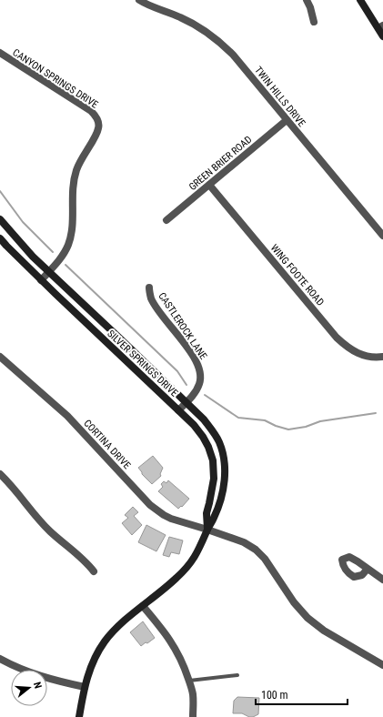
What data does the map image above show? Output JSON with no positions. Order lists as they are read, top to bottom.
{
  "streets": {
    "street": [
      "CANYON SPRINGS DRIVE",
      "TWIN HILLS DRIVE",
      "GREEN BRIER ROAD",
      "WING FOOTE ROAD",
      "CASTLEROCK LANE",
      "SILVER SPRINGS DRIVE",
      "CORTINA DRIVE"
    ]
  },
  "crossings": [
    ["CANYON SPRINGS DRIVE", "SILVER SPRINGS DRIVE"],
    ["TWIN HILLS DRIVE", "GREEN BRIER ROAD"],
    ["GREEN BRIER ROAD", "WING FOOTE ROAD"],
    ["CASTLEROCK LANE", "SILVER SPRINGS DRIVE"],
    ["SILVER SPRINGS DRIVE", "CORTINA DRIVE"]
  ],
  "scale_bar": "100 m",
  "north": "right"
}
